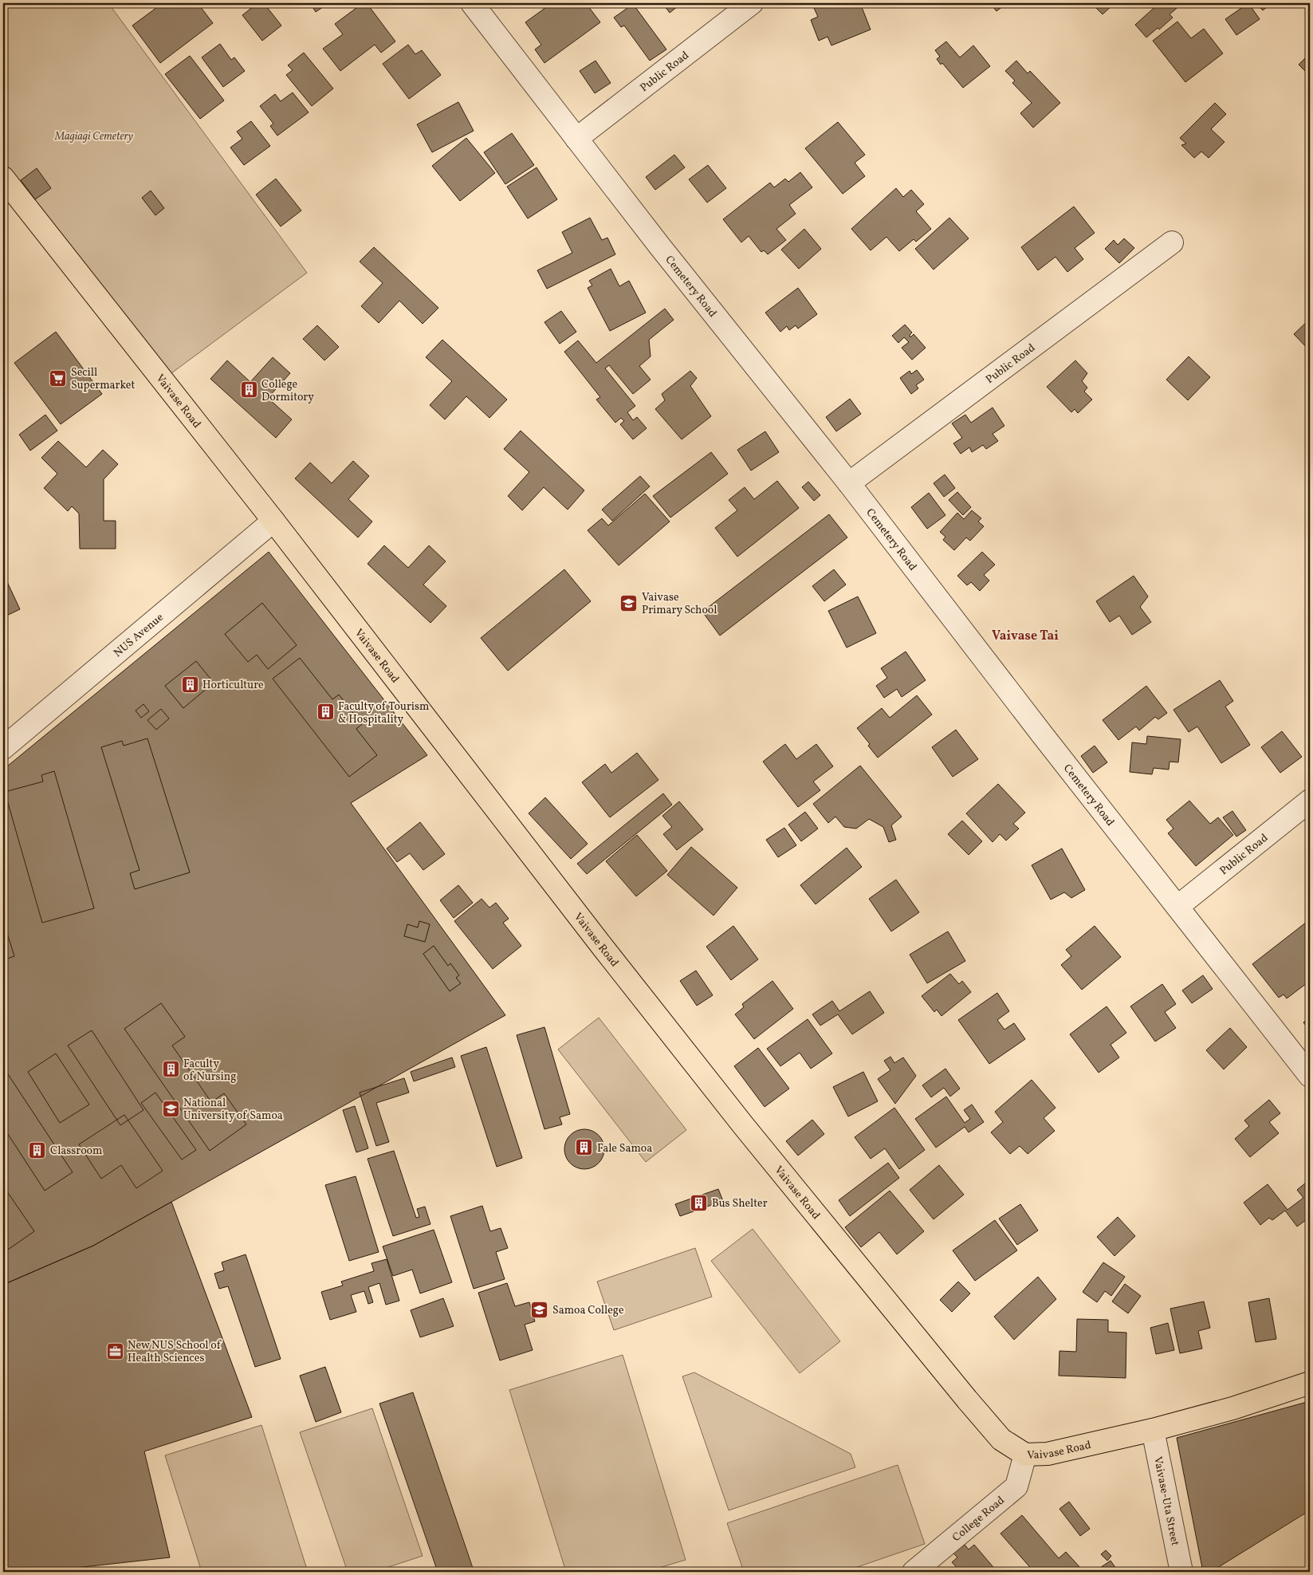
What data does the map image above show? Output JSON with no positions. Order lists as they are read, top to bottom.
{
  "streets": {
    "main road": ["Vaivase Road"],
    "street": [
      "Public Road",
      "Cemetery Road",
      "NUS Avenue",
      "Vaivase-Uta Street",
      "College Road"
    ]
  },
  "crossings": [
    ["Public Road", "Cemetery Road"],
    ["Vaivase Road", "NUS Avenue"],
    ["Vaivase Road", "Vaivase-Uta Street"],
    ["Vaivase Road", "College Road"]
  ],
  "districts": ["Vaivase Tai"],
  "parks": ["Magiagi Cemetery"],
  "places": {
    "supermarket": ["Secill Supermarket"],
    "building": [
      "College Dormitory",
      "Horticulture",
      "Faculty of Tourism & Hospitality",
      "Faculty of Nursing",
      "Fale Samoa",
      "Classroom",
      "Bus Shelter"
    ],
    "school or university": ["Vaivase Primary School", "National University of Samoa", "Samoa College"],
    "office": ["New NUS School of Health Sciences"]
  }
}
